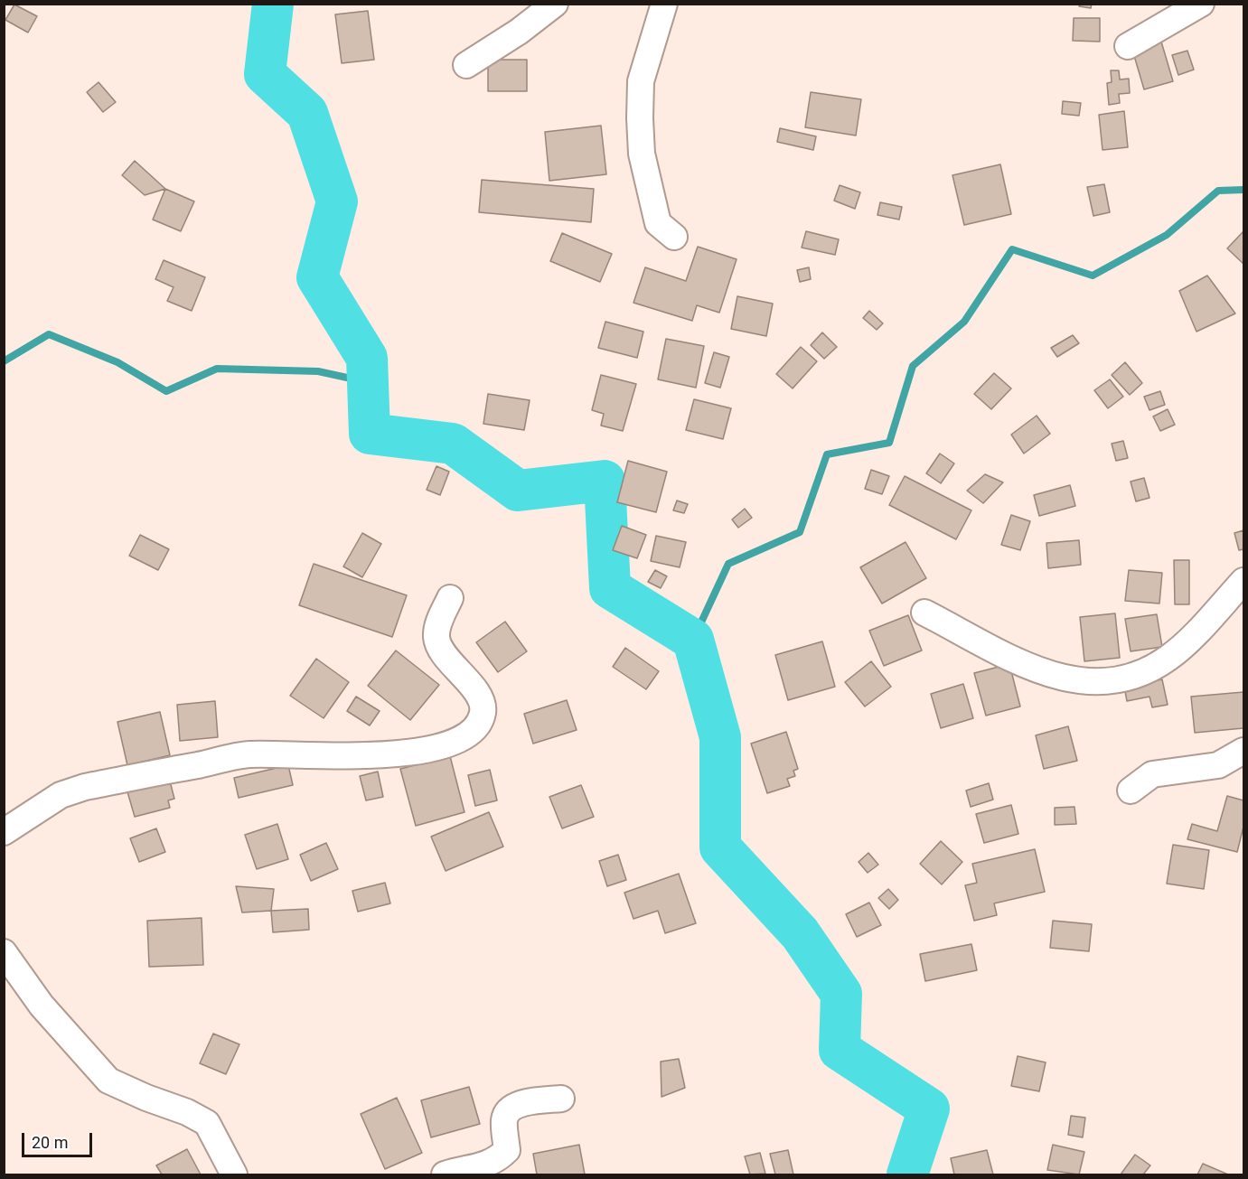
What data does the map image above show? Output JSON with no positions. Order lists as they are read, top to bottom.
{
  "scale_bar": "20 m"
}
